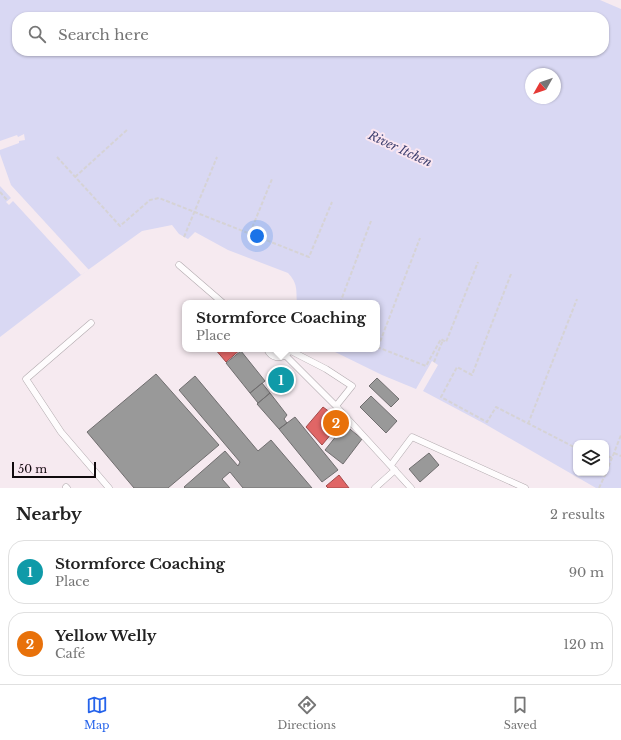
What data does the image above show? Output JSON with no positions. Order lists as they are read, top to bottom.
{
  "water": ["River Itchen"],
  "scale_bar": "50 m",
  "north": "bottom left",
  "page": {
    "search": "Search here",
    "popup": ["Stormforce Coaching", "Place"],
    "pins": ["1", "2"],
    "scale": "50 m",
    "heading": ["Nearby", "2 results"],
    "list": [
      {
        "mark": "1",
        "name": "Stormforce Coaching",
        "note": "Place",
        "value": "90 m"
      },
      {
        "mark": "2",
        "name": "Yellow Welly",
        "note": "Café",
        "value": "120 m"
      }
    ],
    "nav": ["Map", "Directions", "Saved"]
  }
}
